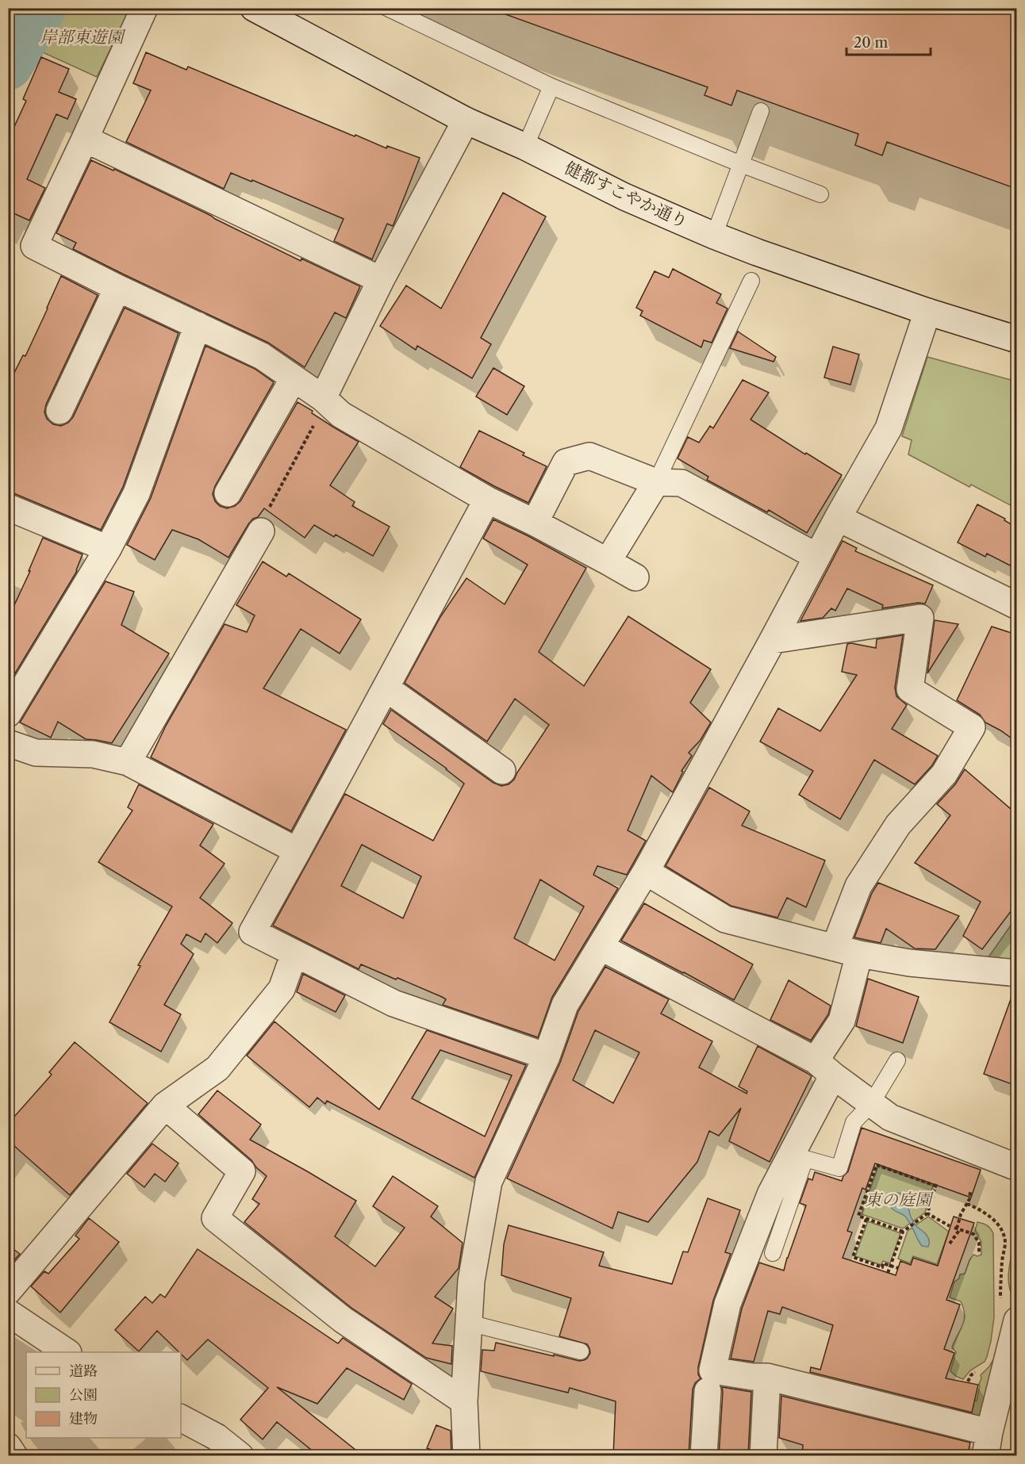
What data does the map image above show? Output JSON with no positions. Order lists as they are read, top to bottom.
{
  "streets": {
    "street": ["健都すこやか通り"]
  },
  "parks": ["岸部東遊園", "東の庭園"],
  "legend": ["道路", "公園", "建物"],
  "scale_bar": "20 m"
}
